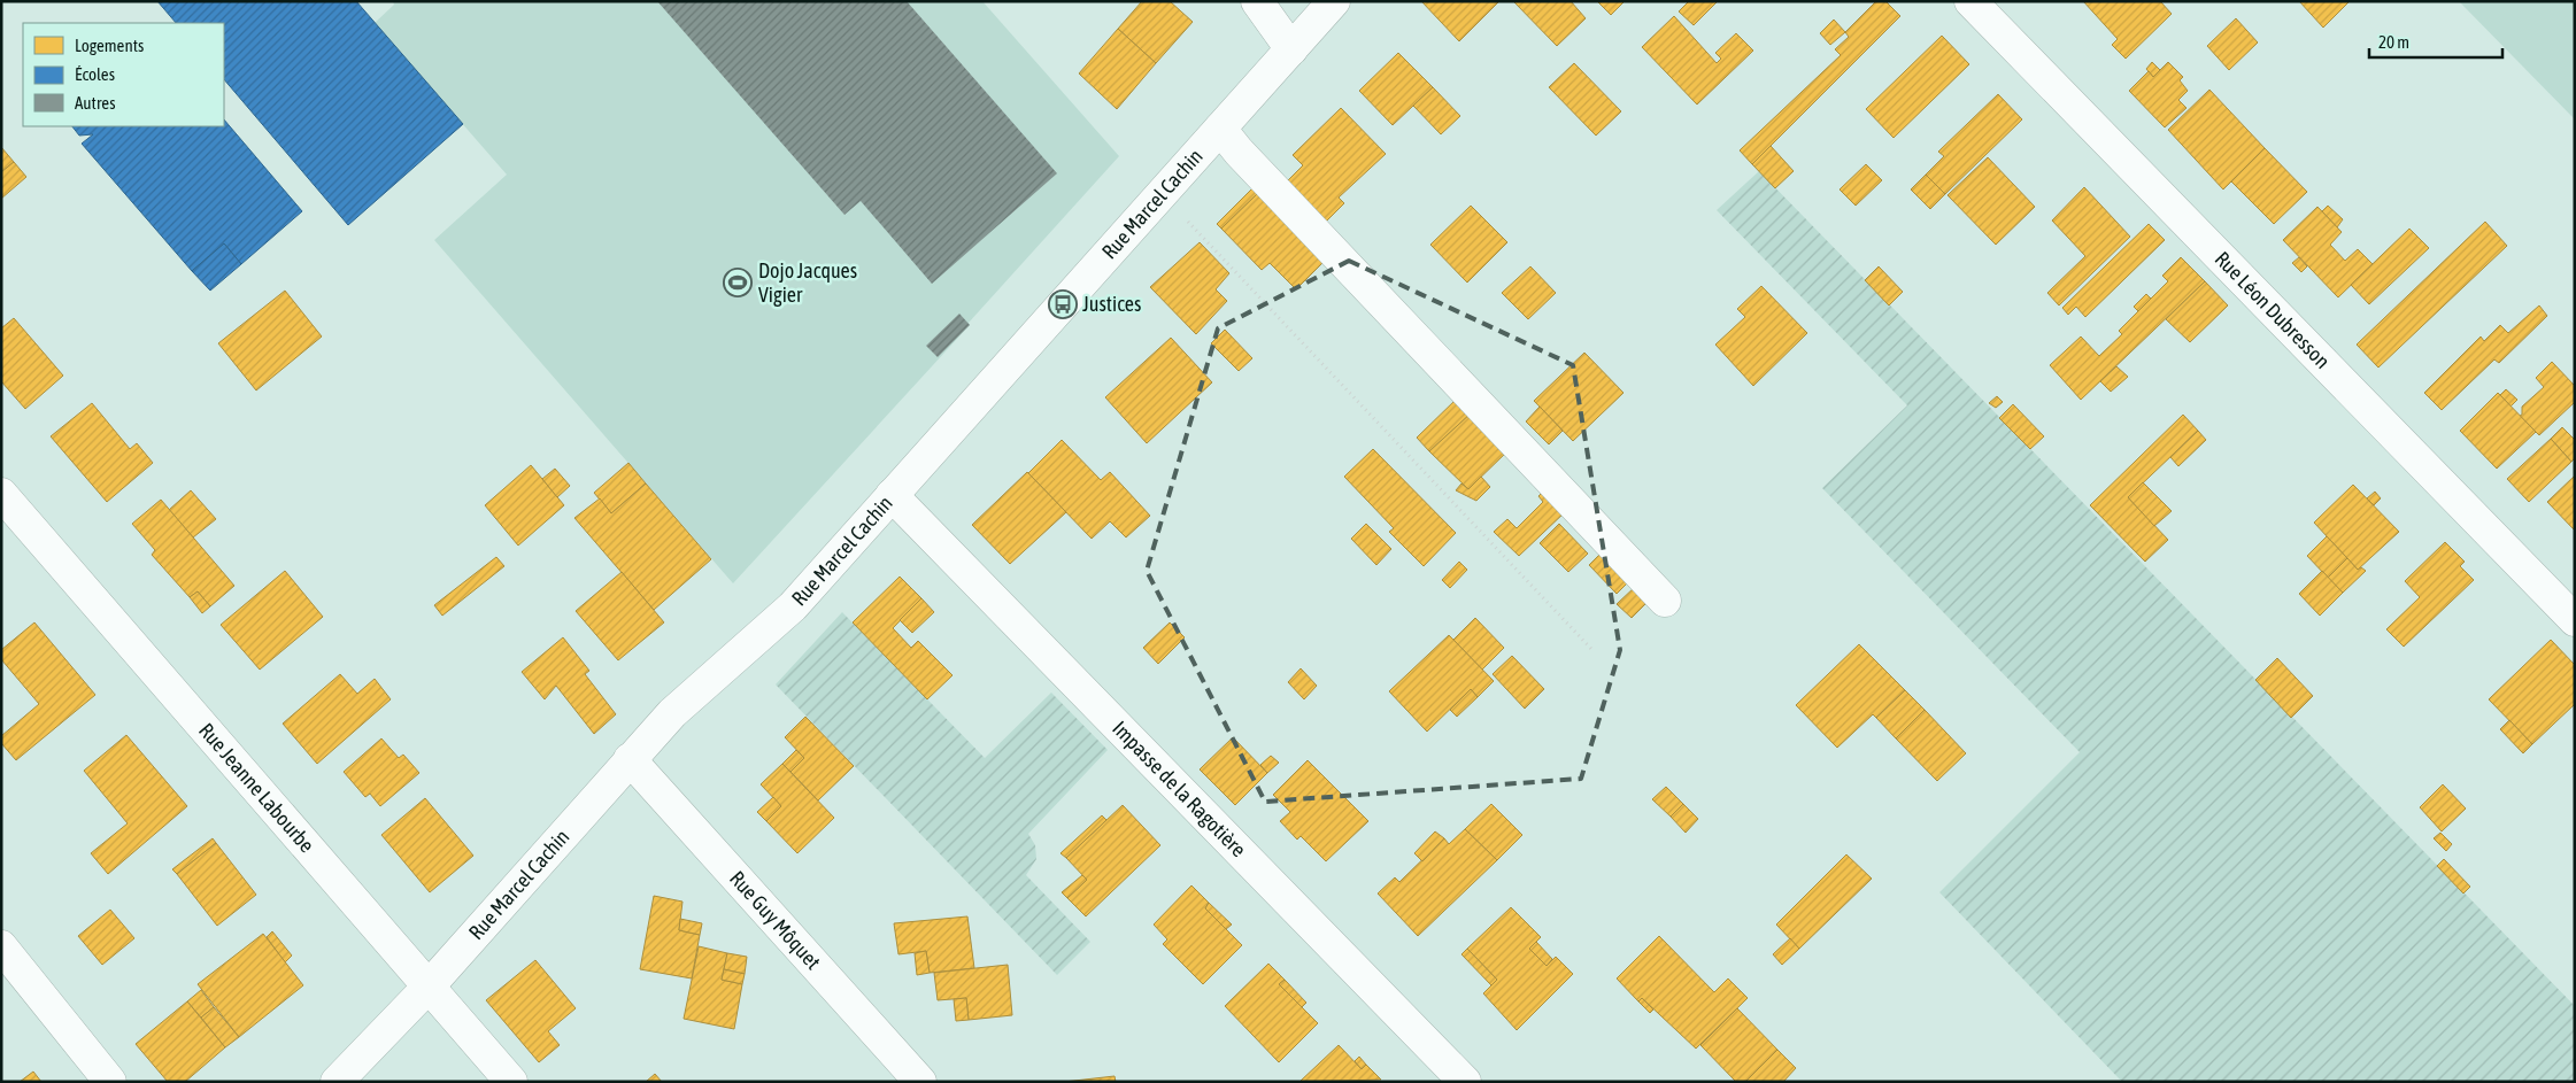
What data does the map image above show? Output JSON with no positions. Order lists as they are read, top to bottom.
{
  "streets": {
    "street": [
      "Rue Marcel Cachin",
      "Rue Léon Dubresson",
      "Rue Jeanne Labourbe",
      "Impasse de la Ragotière",
      "Rue Guy Môquet"
    ]
  },
  "crossings": [
    ["Rue Marcel Cachin", "Rue Jeanne Labourbe"],
    ["Rue Marcel Cachin", "Impasse de la Ragotière"],
    ["Rue Marcel Cachin", "Rue Guy Môquet"]
  ],
  "places": {
    "sports": ["Dojo Jacques Vigier"],
    "bus stop": ["Justices"]
  },
  "legend": ["Logements", "Écoles", "Autres"],
  "scale_bar": "20 m"
}
